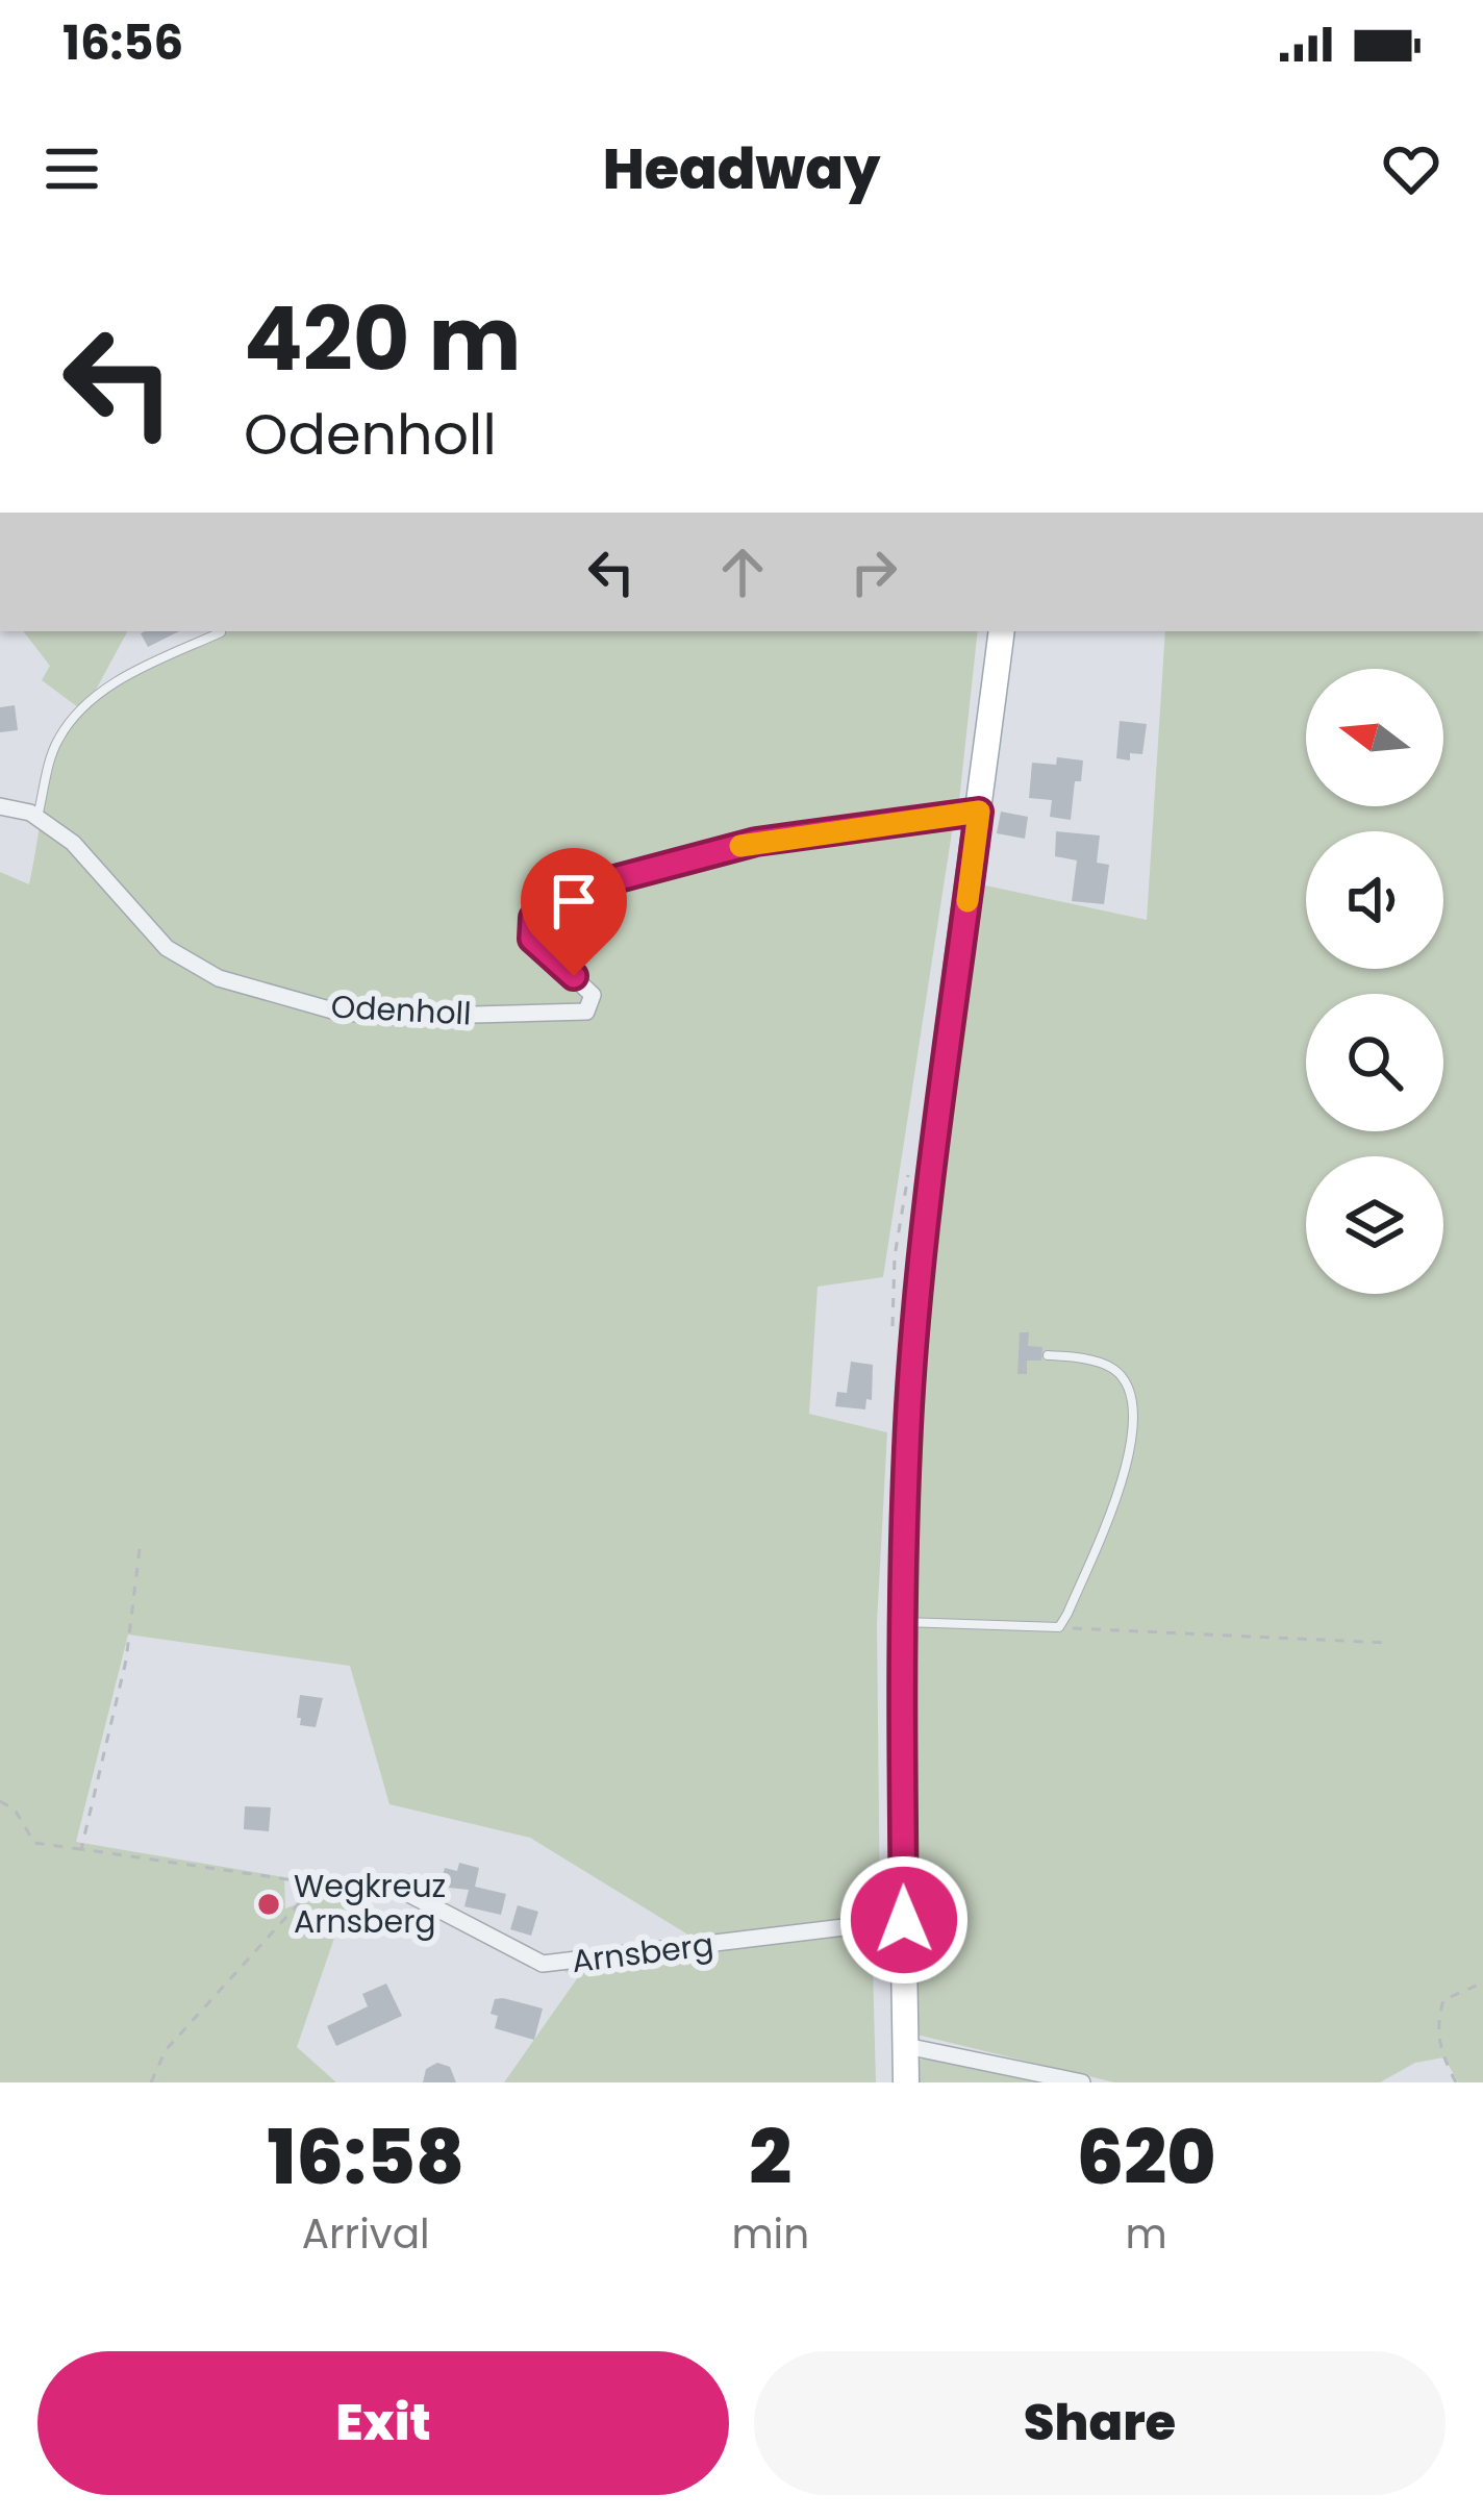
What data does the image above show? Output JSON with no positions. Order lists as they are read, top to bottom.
{
  "streets": {
    "street": ["Odenholl", "Arnsberg"]
  },
  "places": ["Wegkreuz Arnsberg"],
  "north": "left",
  "page": {
    "status": "16:56",
    "header": "Headway",
    "turn": ["420 m", "Odenholl"],
    "eta": [
      "16:58",
      "Arrival",
      "2",
      "min",
      "620",
      "m"
    ],
    "buttons": ["Exit", "Share"]
  }
}
